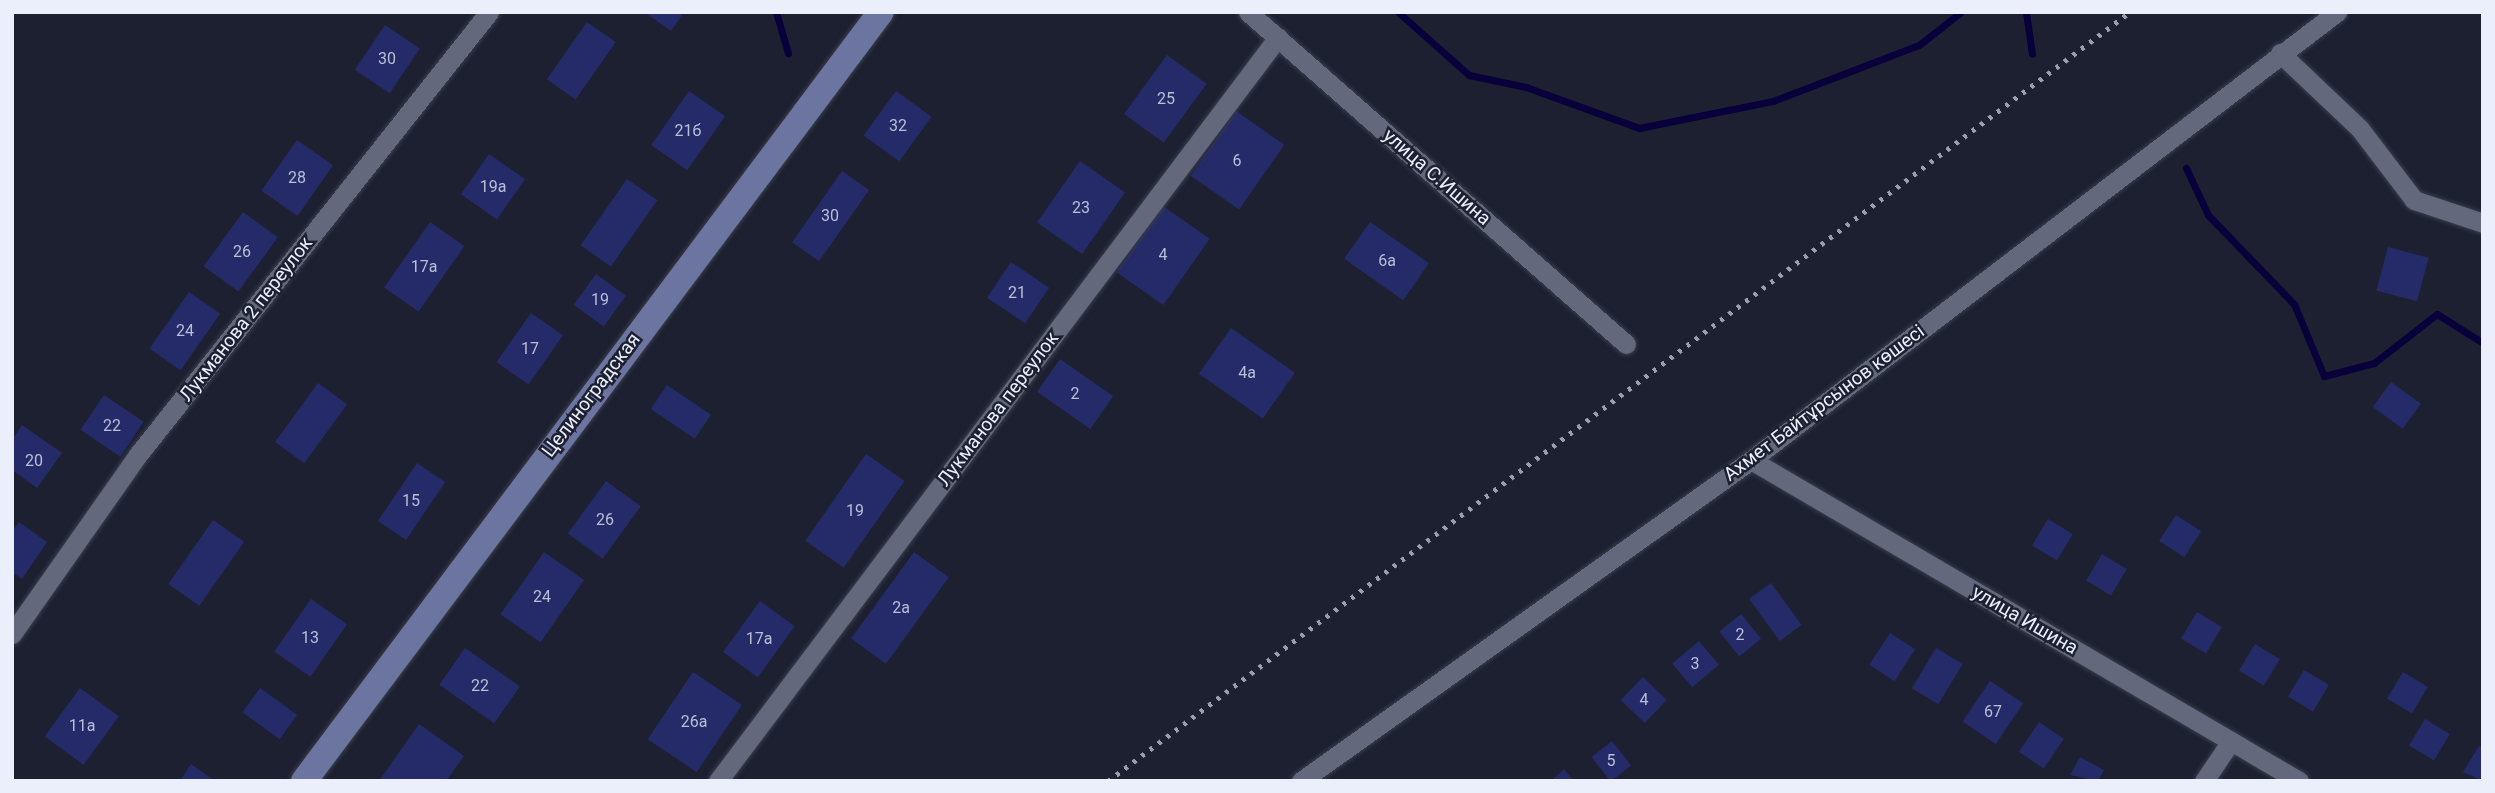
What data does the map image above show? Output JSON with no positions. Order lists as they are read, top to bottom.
{
  "streets": {
    "street": [
      "улица С.Ишина",
      "Лукманова 2 переулок",
      "Целиноградская",
      "Ахмет Байтұрсынов көшесі",
      "Лукманова переулок",
      "улица Ишина"
    ]
  },
  "crossings": [
    ["улица С.Ишина", "Лукманова переулок"],
    ["Ахмет Байтұрсынов көшесі", "улица Ишина"]
  ],
  "house_numbers": [
    "30",
    "25",
    "32",
    "21б",
    "6",
    "28",
    "19а",
    "23",
    "30",
    "26",
    "4",
    "6а",
    "17а",
    "21",
    "19",
    "24",
    "17",
    "4а",
    "2",
    "22",
    "20",
    "15",
    "19",
    "26",
    "24",
    "2а",
    "2",
    "13",
    "17а",
    "3",
    "22",
    "4",
    "67",
    "26а",
    "11а",
    "5"
  ]
}
